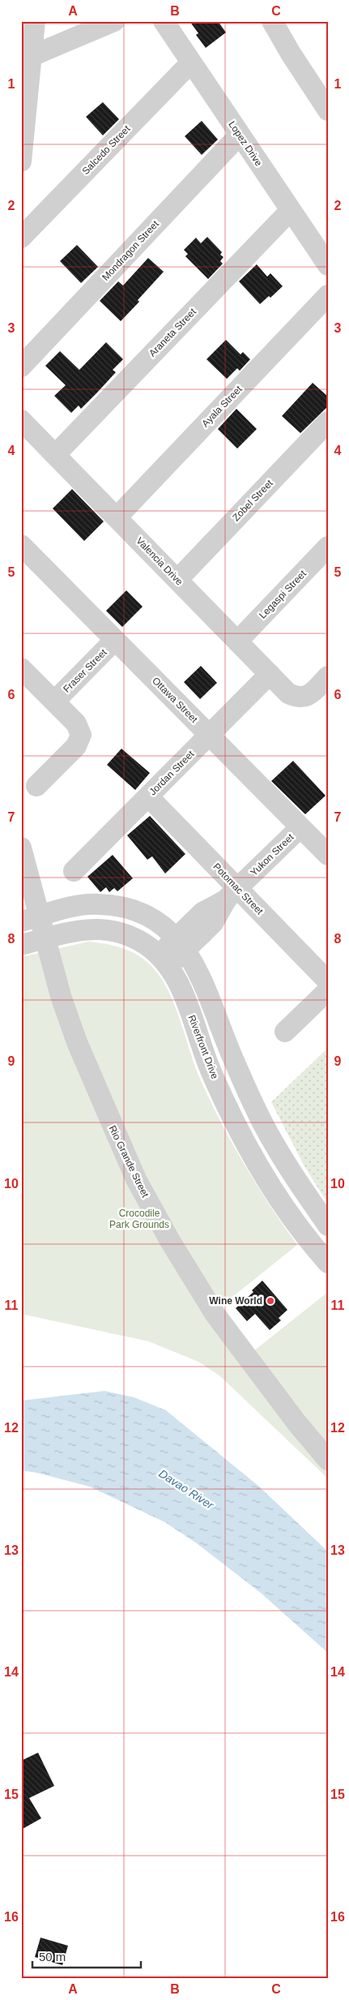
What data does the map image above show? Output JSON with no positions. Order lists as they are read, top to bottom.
{
  "streets": {
    "street": [
      "Lopez Drive",
      "Salcedo Street",
      "Mondragon Street",
      "Araneta Street",
      "Ayala Street",
      "Zobel Street",
      "Valencia Drive",
      "Legaspi Street",
      "Fraser Street",
      "Ottawa Street",
      "Jordan Street",
      "Yukon Street",
      "Potomac Street",
      "Riverfront Drive",
      "Rio Grande Street"
    ]
  },
  "crossings": [
    ["Lopez Drive", "Salcedo Street"],
    ["Lopez Drive", "Mondragon Street"],
    ["Lopez Drive", "Araneta Street"],
    ["Araneta Street", "Valencia Drive"],
    ["Ayala Street", "Valencia Drive"],
    ["Zobel Street", "Valencia Drive"],
    ["Valencia Drive", "Legaspi Street"],
    ["Valencia Drive", "Jordan Street"],
    ["Fraser Street", "Ottawa Street"],
    ["Ottawa Street", "Jordan Street"],
    ["Ottawa Street", "Yukon Street"],
    ["Jordan Street", "Potomac Street"],
    ["Yukon Street", "Potomac Street"],
    ["Yukon Street", "Riverfront Drive"],
    ["Riverfront Drive", "Rio Grande Street"]
  ],
  "water": ["Davao River"],
  "parks": ["Crocodile Park Grounds"],
  "places": ["Wine World"],
  "scale_bar": "50 m",
  "grid": {
    "columns": ["A", "B", "C"],
    "rows": [
      "1",
      "2",
      "3",
      "4",
      "5",
      "6",
      "7",
      "8",
      "9",
      "10",
      "11",
      "12",
      "13",
      "14",
      "15",
      "16"
    ]
  }
}
